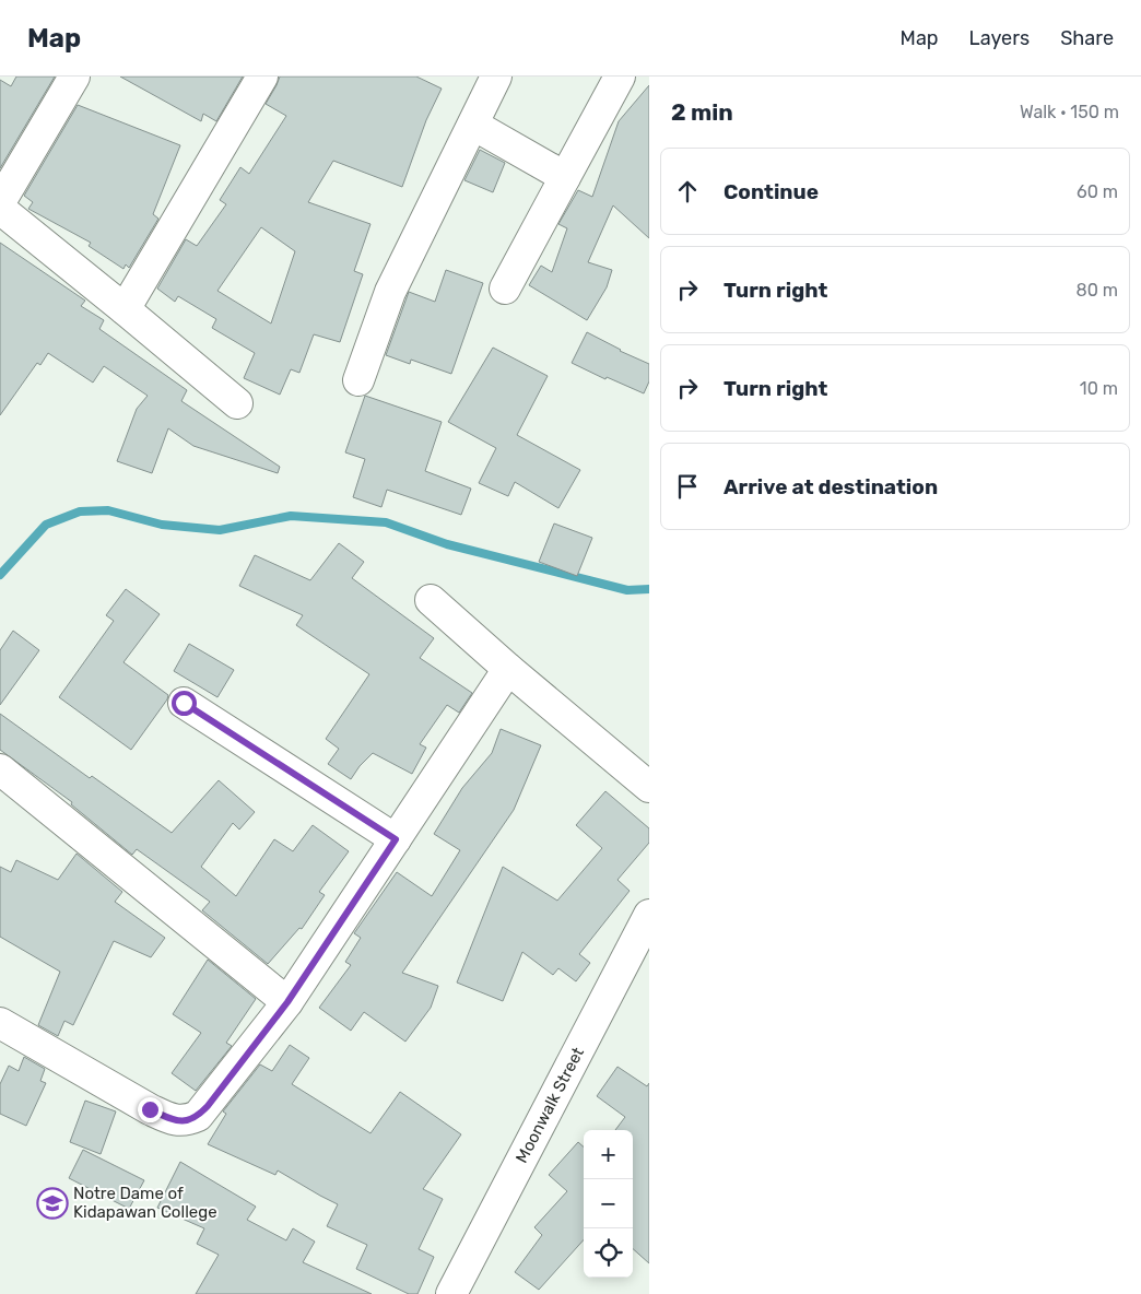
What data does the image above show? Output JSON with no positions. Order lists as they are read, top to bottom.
{
  "streets": {
    "street": ["Moonwalk Street"]
  },
  "places": {
    "school or university": ["Notre Dame of Kidapawan College"]
  },
  "page": {
    "header": "Map",
    "nav": ["Map", "Layers", "Share"],
    "heading": ["2 min", "Walk · 150 m"],
    "list": [
      ["Continue", "60 m"],
      ["Turn right", "80 m"],
      ["Turn right", "10 m"],
      "Arrive at destination"
    ],
    "map_buttons": ["+", "−"]
  }
}
